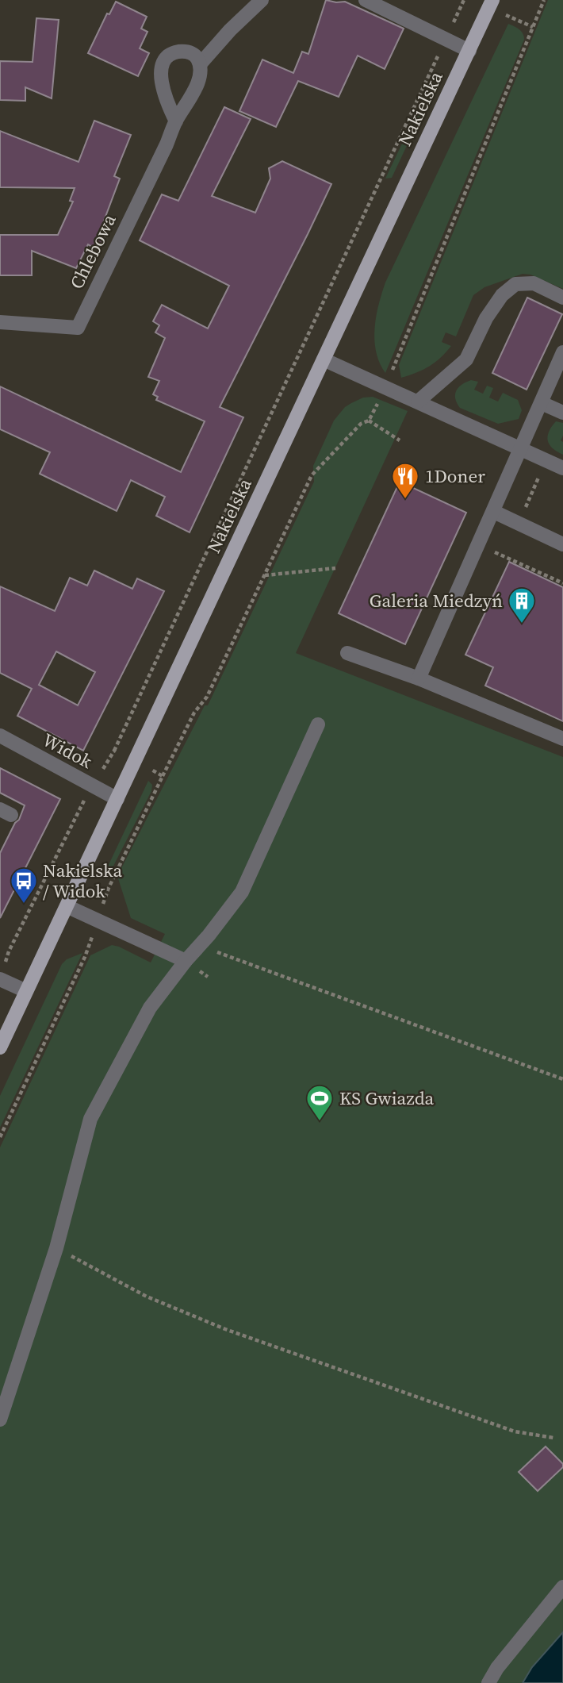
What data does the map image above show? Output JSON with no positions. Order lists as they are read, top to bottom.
{
  "streets": {
    "main road": ["Nakielska"],
    "street": ["Chlebowa", "Widok"]
  },
  "crossings": [
    ["Nakielska", "Widok"]
  ],
  "places": {
    "restaurant": ["1Doner"],
    "building": ["Galeria Miedzyń"],
    "bus stop": ["Nakielska / Widok"],
    "sports": ["KS Gwiazda"]
  }
}
